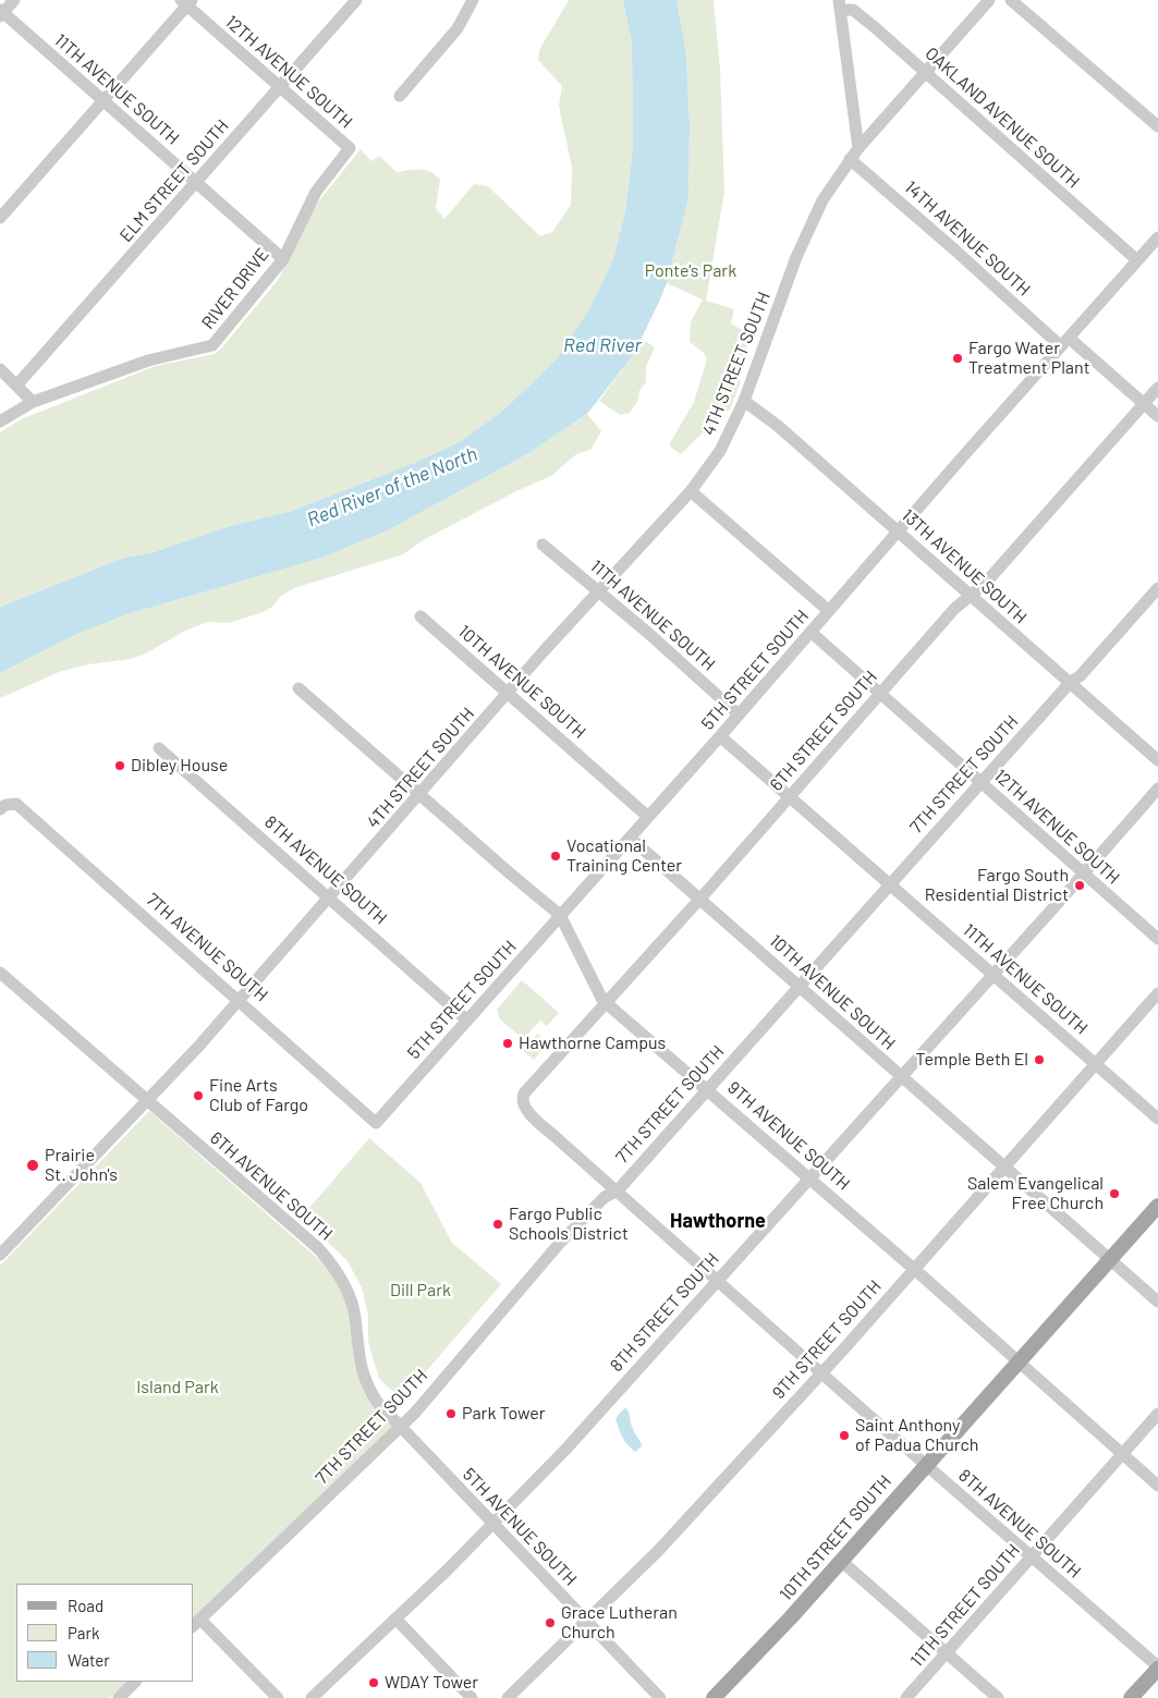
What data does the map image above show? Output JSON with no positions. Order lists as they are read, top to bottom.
{
  "streets": {
    "main road": ["10TH STREET SOUTH"],
    "street": [
      "12TH AVENUE SOUTH",
      "11TH AVENUE SOUTH",
      "OAKLAND AVENUE SOUTH",
      "ELM STREET SOUTH",
      "14TH AVENUE SOUTH",
      "RIVER DRIVE",
      "4TH STREET SOUTH",
      "13TH AVENUE SOUTH",
      "5TH STREET SOUTH",
      "10TH AVENUE SOUTH",
      "6TH STREET SOUTH",
      "7TH STREET SOUTH",
      "8TH AVENUE SOUTH",
      "7TH AVENUE SOUTH",
      "9TH AVENUE SOUTH",
      "6TH AVENUE SOUTH",
      "8TH STREET SOUTH",
      "9TH STREET SOUTH",
      "5TH AVENUE SOUTH",
      "11TH STREET SOUTH"
    ]
  },
  "crossings": [
    ["12TH AVENUE SOUTH", "ELM STREET SOUTH"],
    ["12TH AVENUE SOUTH", "RIVER DRIVE"],
    ["12TH AVENUE SOUTH", "5TH STREET SOUTH"],
    ["12TH AVENUE SOUTH", "6TH STREET SOUTH"],
    ["12TH AVENUE SOUTH", "7TH STREET SOUTH"],
    ["12TH AVENUE SOUTH", "8TH STREET SOUTH"],
    ["11TH AVENUE SOUTH", "ELM STREET SOUTH"],
    ["11TH AVENUE SOUTH", "RIVER DRIVE"],
    ["11TH AVENUE SOUTH", "4TH STREET SOUTH"],
    ["11TH AVENUE SOUTH", "5TH STREET SOUTH"],
    ["11TH AVENUE SOUTH", "6TH STREET SOUTH"],
    ["11TH AVENUE SOUTH", "7TH STREET SOUTH"],
    ["11TH AVENUE SOUTH", "8TH STREET SOUTH"],
    ["11TH AVENUE SOUTH", "9TH STREET SOUTH"],
    ["OAKLAND AVENUE SOUTH", "5TH STREET SOUTH"],
    ["14TH AVENUE SOUTH", "4TH STREET SOUTH"],
    ["14TH AVENUE SOUTH", "5TH STREET SOUTH"],
    ["14TH AVENUE SOUTH", "6TH STREET SOUTH"],
    ["4TH STREET SOUTH", "13TH AVENUE SOUTH"],
    ["4TH STREET SOUTH", "10TH AVENUE SOUTH"],
    ["4TH STREET SOUTH", "8TH AVENUE SOUTH"],
    ["4TH STREET SOUTH", "7TH AVENUE SOUTH"],
    ["4TH STREET SOUTH", "9TH AVENUE SOUTH"],
    ["4TH STREET SOUTH", "6TH AVENUE SOUTH"],
    ["13TH AVENUE SOUTH", "5TH STREET SOUTH"],
    ["13TH AVENUE SOUTH", "6TH STREET SOUTH"],
    ["13TH AVENUE SOUTH", "7TH STREET SOUTH"],
    ["5TH STREET SOUTH", "10TH AVENUE SOUTH"],
    ["5TH STREET SOUTH", "8TH AVENUE SOUTH"],
    ["5TH STREET SOUTH", "7TH AVENUE SOUTH"],
    ["5TH STREET SOUTH", "9TH AVENUE SOUTH"],
    ["10TH AVENUE SOUTH", "6TH STREET SOUTH"],
    ["10TH AVENUE SOUTH", "7TH STREET SOUTH"],
    ["10TH AVENUE SOUTH", "8TH STREET SOUTH"],
    ["10TH AVENUE SOUTH", "9TH STREET SOUTH"],
    ["10TH AVENUE SOUTH", "10TH STREET SOUTH"],
    ["6TH STREET SOUTH", "8TH AVENUE SOUTH"],
    ["6TH STREET SOUTH", "9TH AVENUE SOUTH"],
    ["7TH STREET SOUTH", "8TH AVENUE SOUTH"],
    ["7TH STREET SOUTH", "9TH AVENUE SOUTH"],
    ["7TH STREET SOUTH", "6TH AVENUE SOUTH"],
    ["7TH STREET SOUTH", "5TH AVENUE SOUTH"],
    ["8TH AVENUE SOUTH", "8TH STREET SOUTH"],
    ["8TH AVENUE SOUTH", "9TH STREET SOUTH"],
    ["8TH AVENUE SOUTH", "10TH STREET SOUTH"],
    ["8TH AVENUE SOUTH", "11TH STREET SOUTH"],
    ["9TH AVENUE SOUTH", "8TH STREET SOUTH"],
    ["9TH AVENUE SOUTH", "9TH STREET SOUTH"],
    ["9TH AVENUE SOUTH", "10TH STREET SOUTH"],
    ["9TH AVENUE SOUTH", "11TH STREET SOUTH"],
    ["6TH AVENUE SOUTH", "5TH AVENUE SOUTH"],
    ["8TH STREET SOUTH", "5TH AVENUE SOUTH"],
    ["9TH STREET SOUTH", "5TH AVENUE SOUTH"]
  ],
  "districts": ["Hawthorne"],
  "water": ["Red River", "Red River of the North"],
  "parks": ["Ponte's Park", "Dill Park", "Island Park"],
  "places": [
    "Fargo Water Treatment Plant",
    "Dibley House",
    "Vocational Training Center",
    "Fargo South Residential District",
    "Hawthorne Campus",
    "Temple Beth El",
    "Fine Arts Club of Fargo",
    "Prairie St. John's",
    "Salem Evangelical Free Church",
    "Fargo Public Schools District",
    "Park Tower",
    "Saint Anthony of Padua Church",
    "Grace Lutheran Church",
    "WDAY Tower"
  ],
  "legend": ["Road", "Park", "Water"]
}
